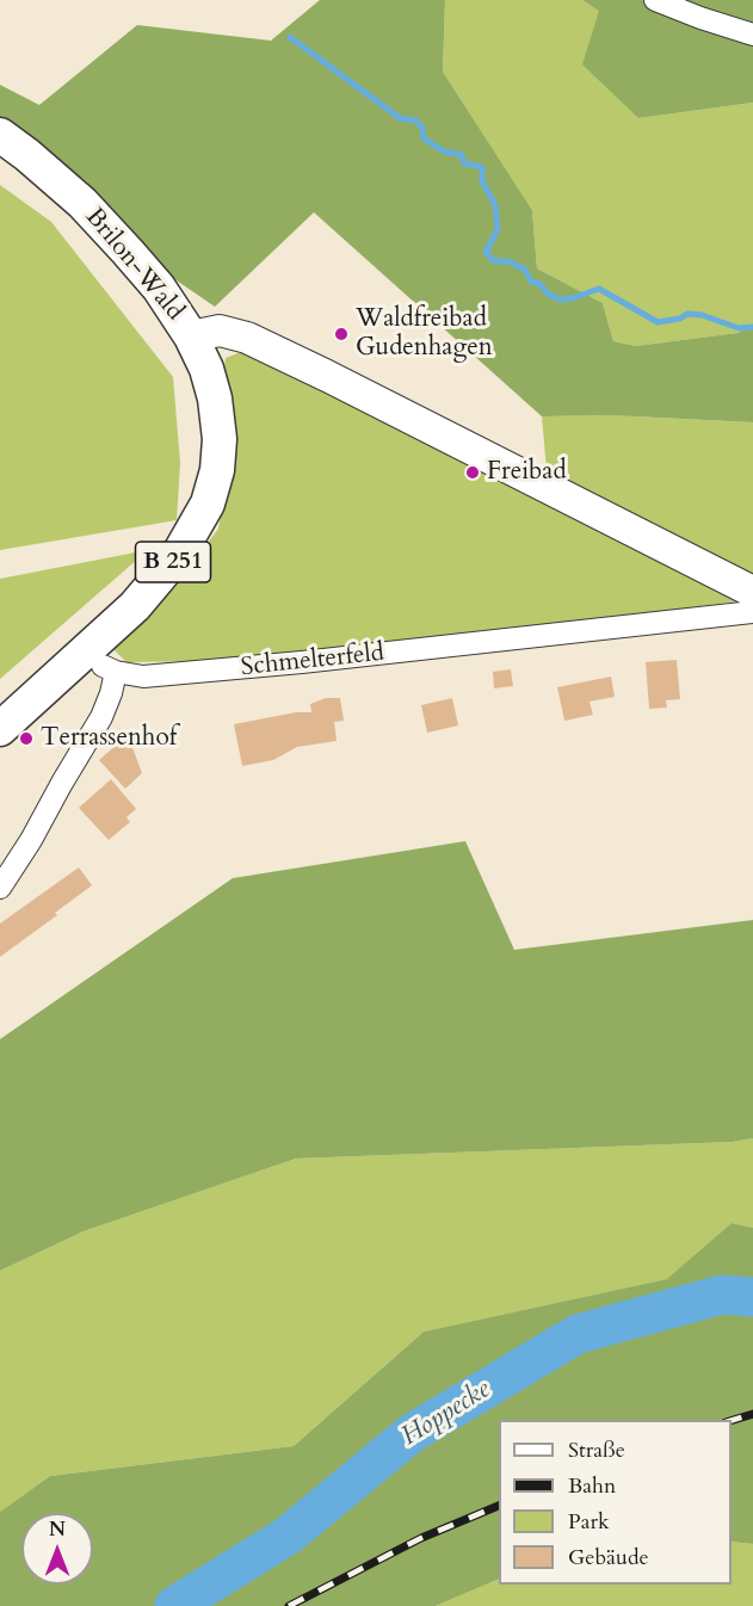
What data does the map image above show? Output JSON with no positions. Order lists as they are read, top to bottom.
{
  "streets": {
    "main road": ["Brilon-Wald", "B 251"],
    "street": ["Schmelterfeld"]
  },
  "water": ["Hoppecke"],
  "places": ["Waldfreibad Gudenhagen", "Freibad", "Terrassenhof"],
  "legend": [
    "Straße",
    "Bahn",
    "Park",
    "Gebäude"
  ],
  "north": "top"
}
